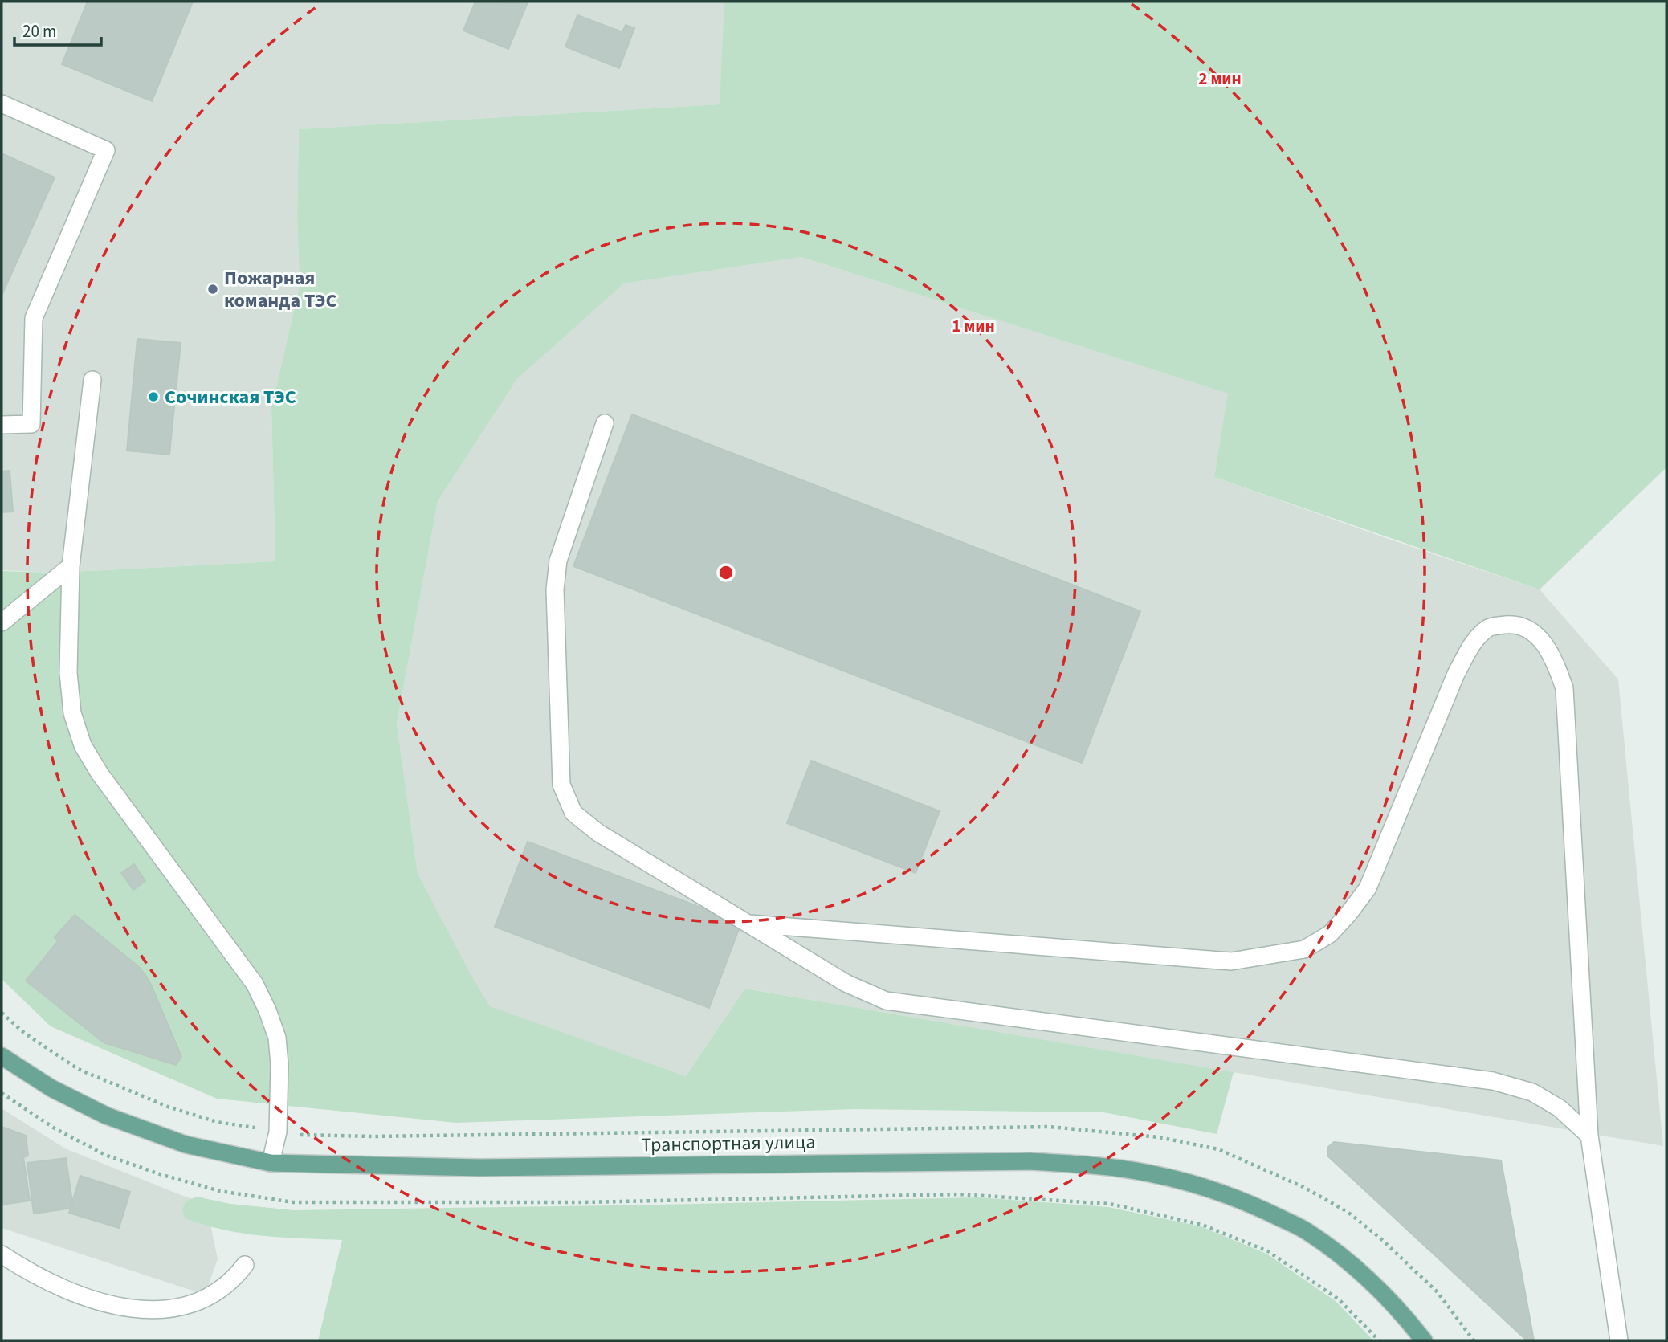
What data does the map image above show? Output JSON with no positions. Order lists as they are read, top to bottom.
{
  "streets": {
    "main road": ["Транспортная улица"]
  },
  "places": ["Пожарная команда ТЭС", "Сочинская ТЭС"],
  "scale_bar": "20 m",
  "rings": ["2 мин", "1 мин"]
}
